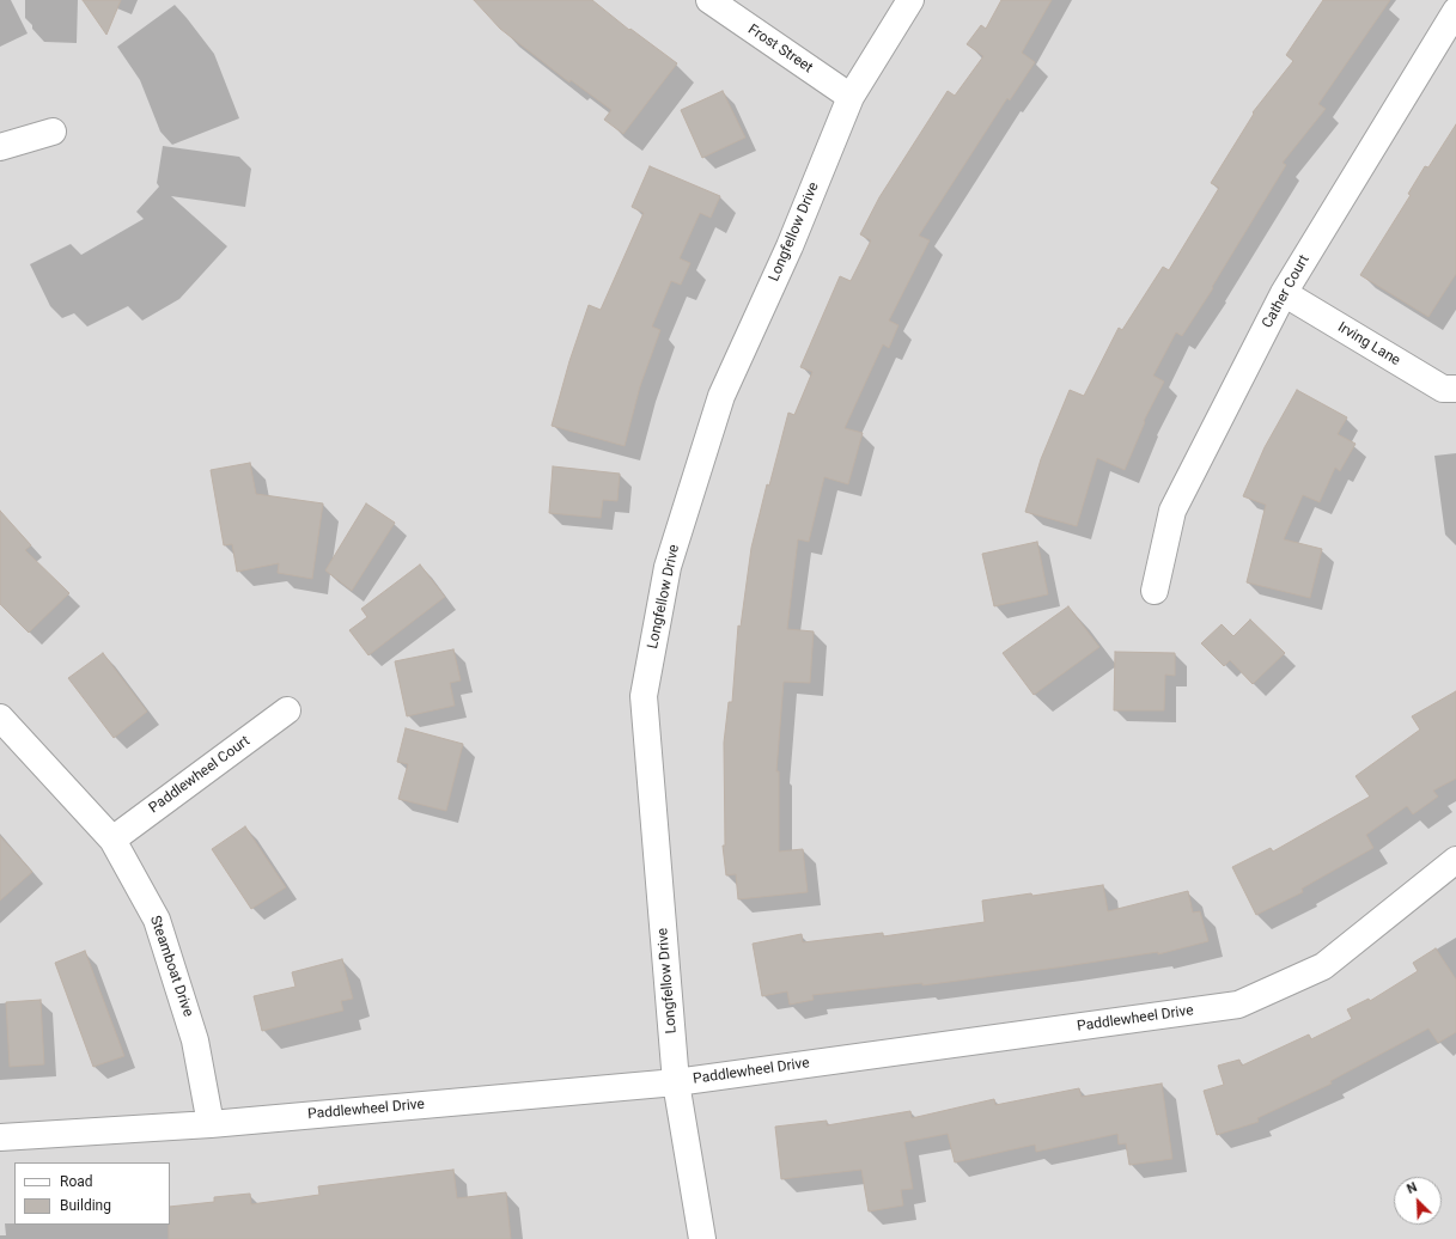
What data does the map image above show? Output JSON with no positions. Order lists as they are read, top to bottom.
{
  "streets": {
    "street": [
      "Frost Street",
      "Longfellow Drive",
      "Cather Court",
      "Irving Lane",
      "Paddlewheel Court",
      "Steamboat Drive",
      "Paddlewheel Drive"
    ]
  },
  "crossings": [
    ["Frost Street", "Longfellow Drive"],
    ["Longfellow Drive", "Paddlewheel Drive"],
    ["Cather Court", "Irving Lane"],
    ["Paddlewheel Court", "Steamboat Drive"],
    ["Steamboat Drive", "Paddlewheel Drive"]
  ],
  "legend": ["Road", "Building"],
  "north": "top left"
}
